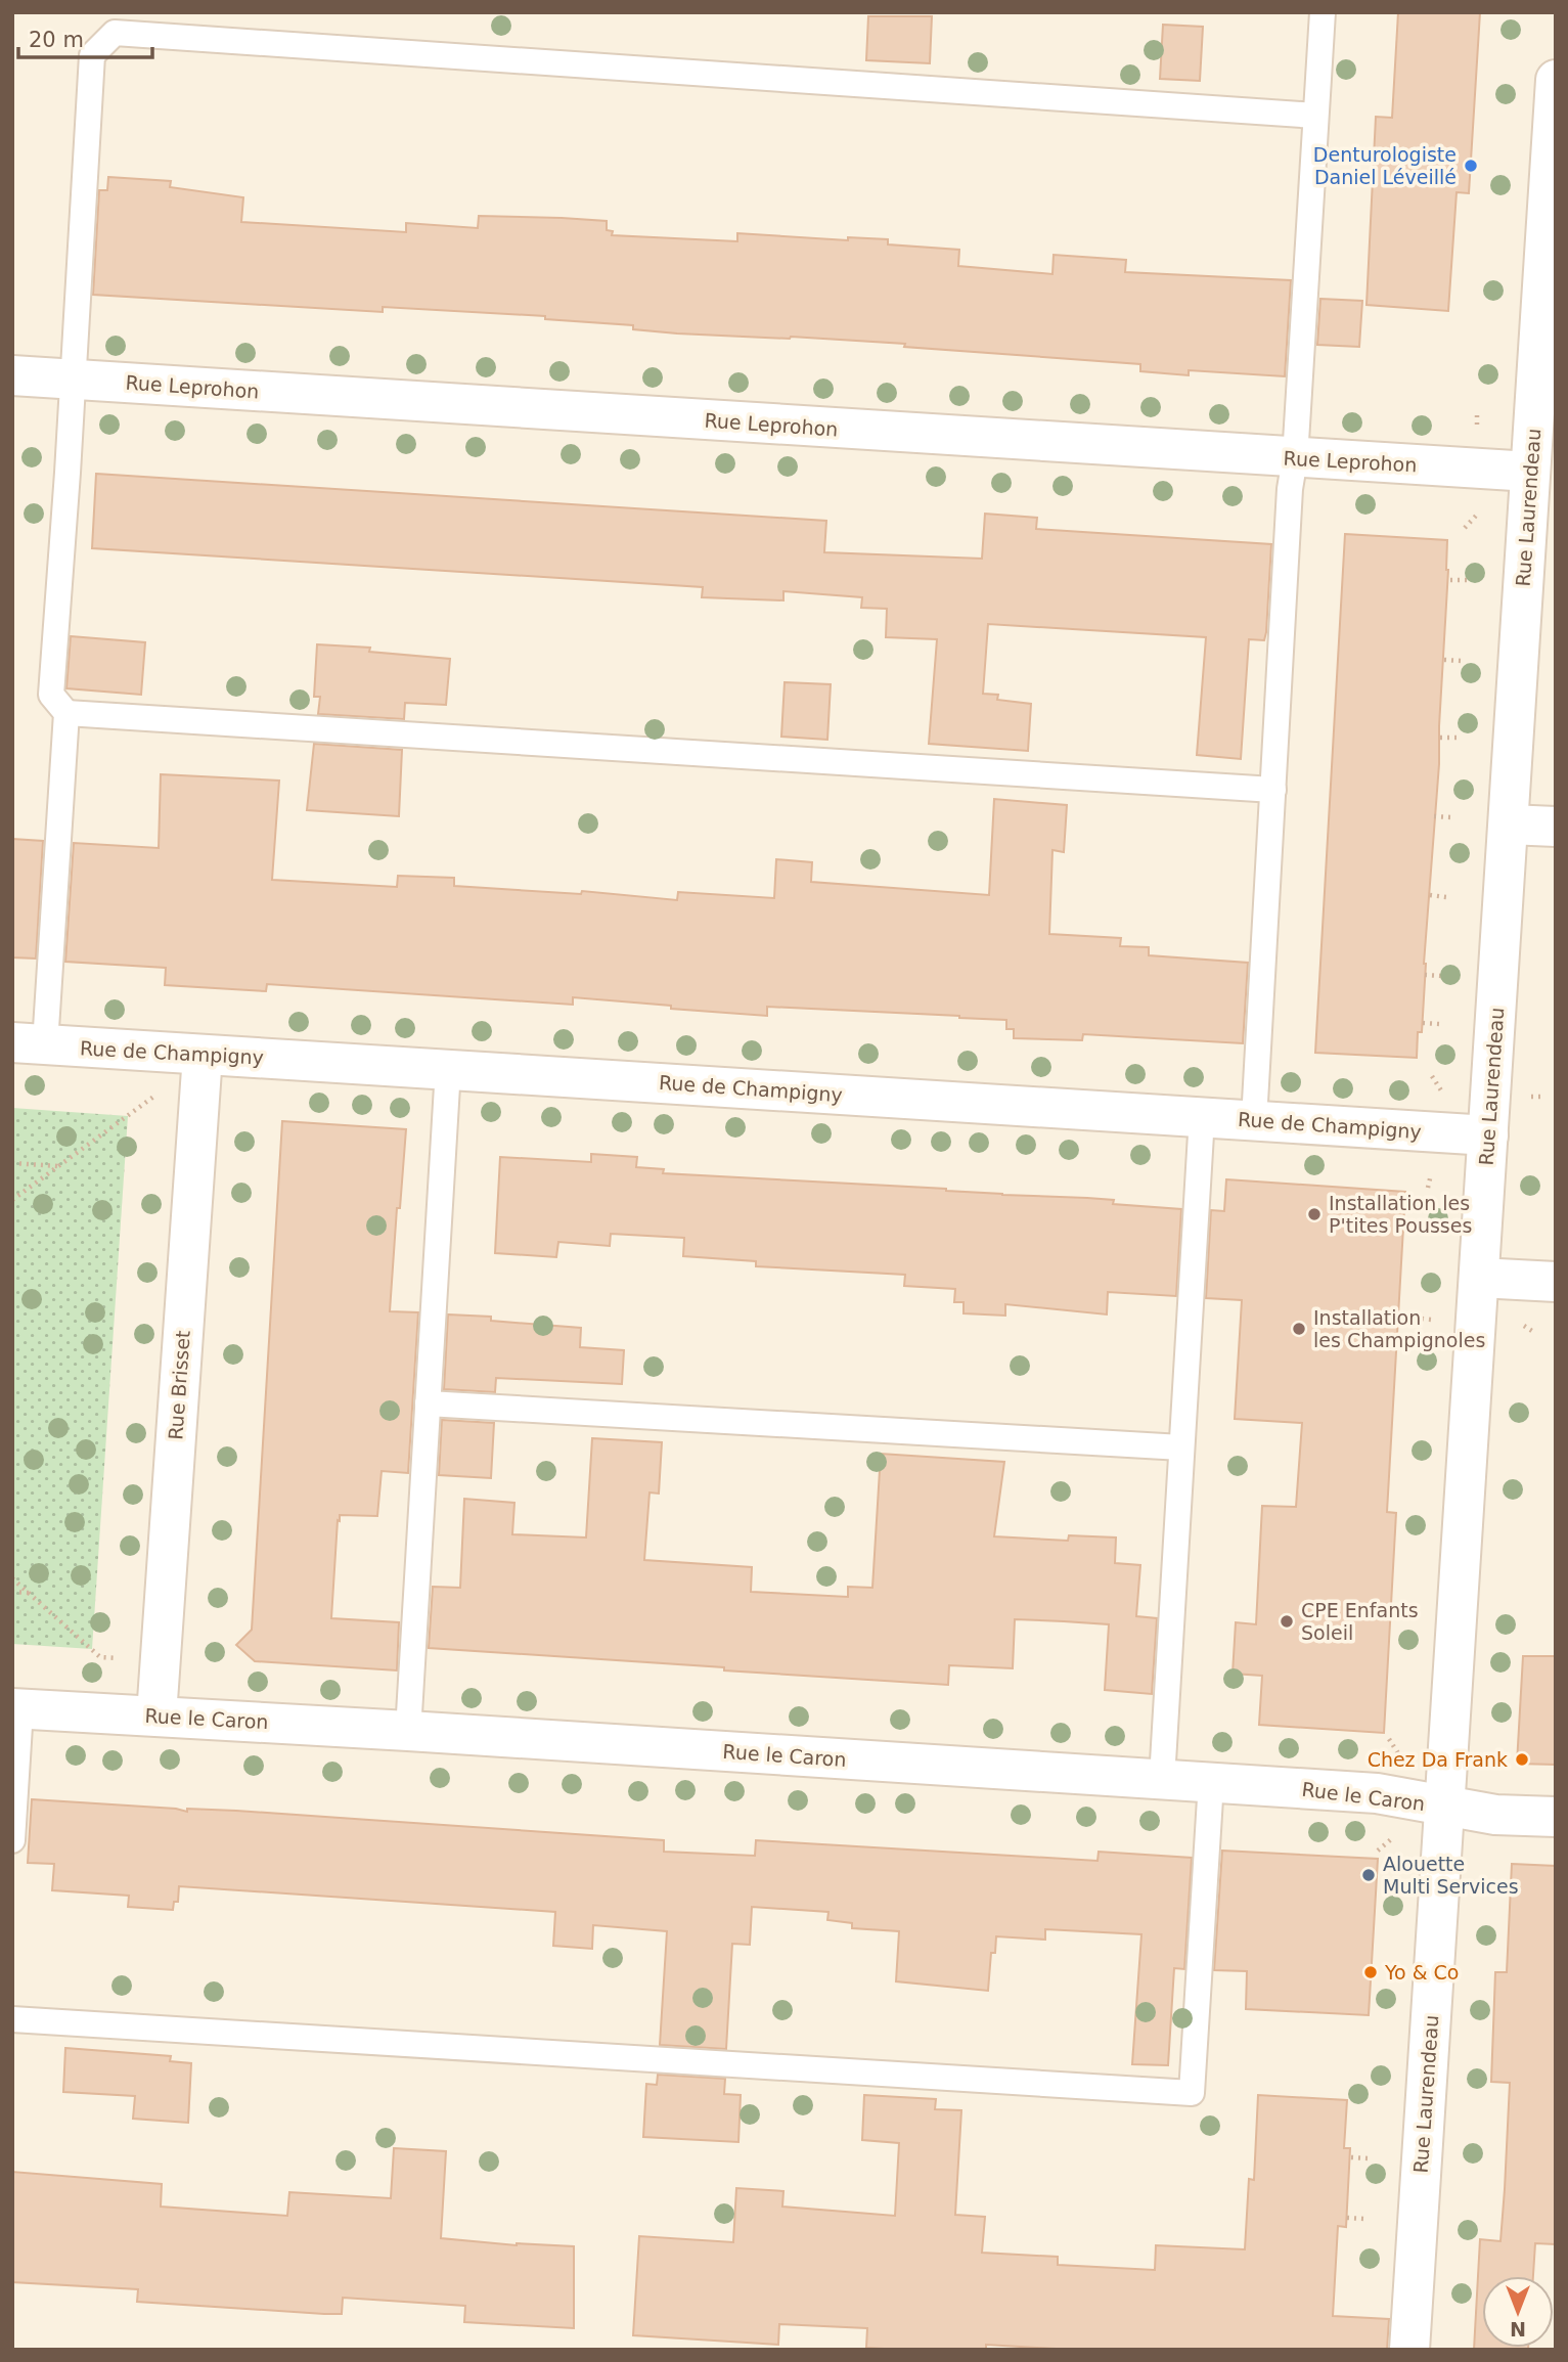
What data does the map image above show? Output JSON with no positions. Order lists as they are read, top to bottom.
{
  "streets": {
    "street": [
      "Rue Leprohon",
      "Rue Laurendeau",
      "Rue de Champigny",
      "Rue Brisset",
      "Rue le Caron"
    ]
  },
  "crossings": [
    ["Rue Leprohon", "Rue Laurendeau"],
    ["Rue Laurendeau", "Rue de Champigny"],
    ["Rue Laurendeau", "Rue le Caron"],
    ["Rue de Champigny", "Rue Brisset"],
    ["Rue Brisset", "Rue le Caron"]
  ],
  "places": [
    "Denturologiste Daniel Léveillé",
    "Installation les P'tites Pousses",
    "Installation les Champignoles",
    "CPE Enfants Soleil",
    "Chez Da Frank",
    "Alouette Multi Services",
    "Yo & Co"
  ],
  "scale_bar": "20 m",
  "north": "bottom"
}
